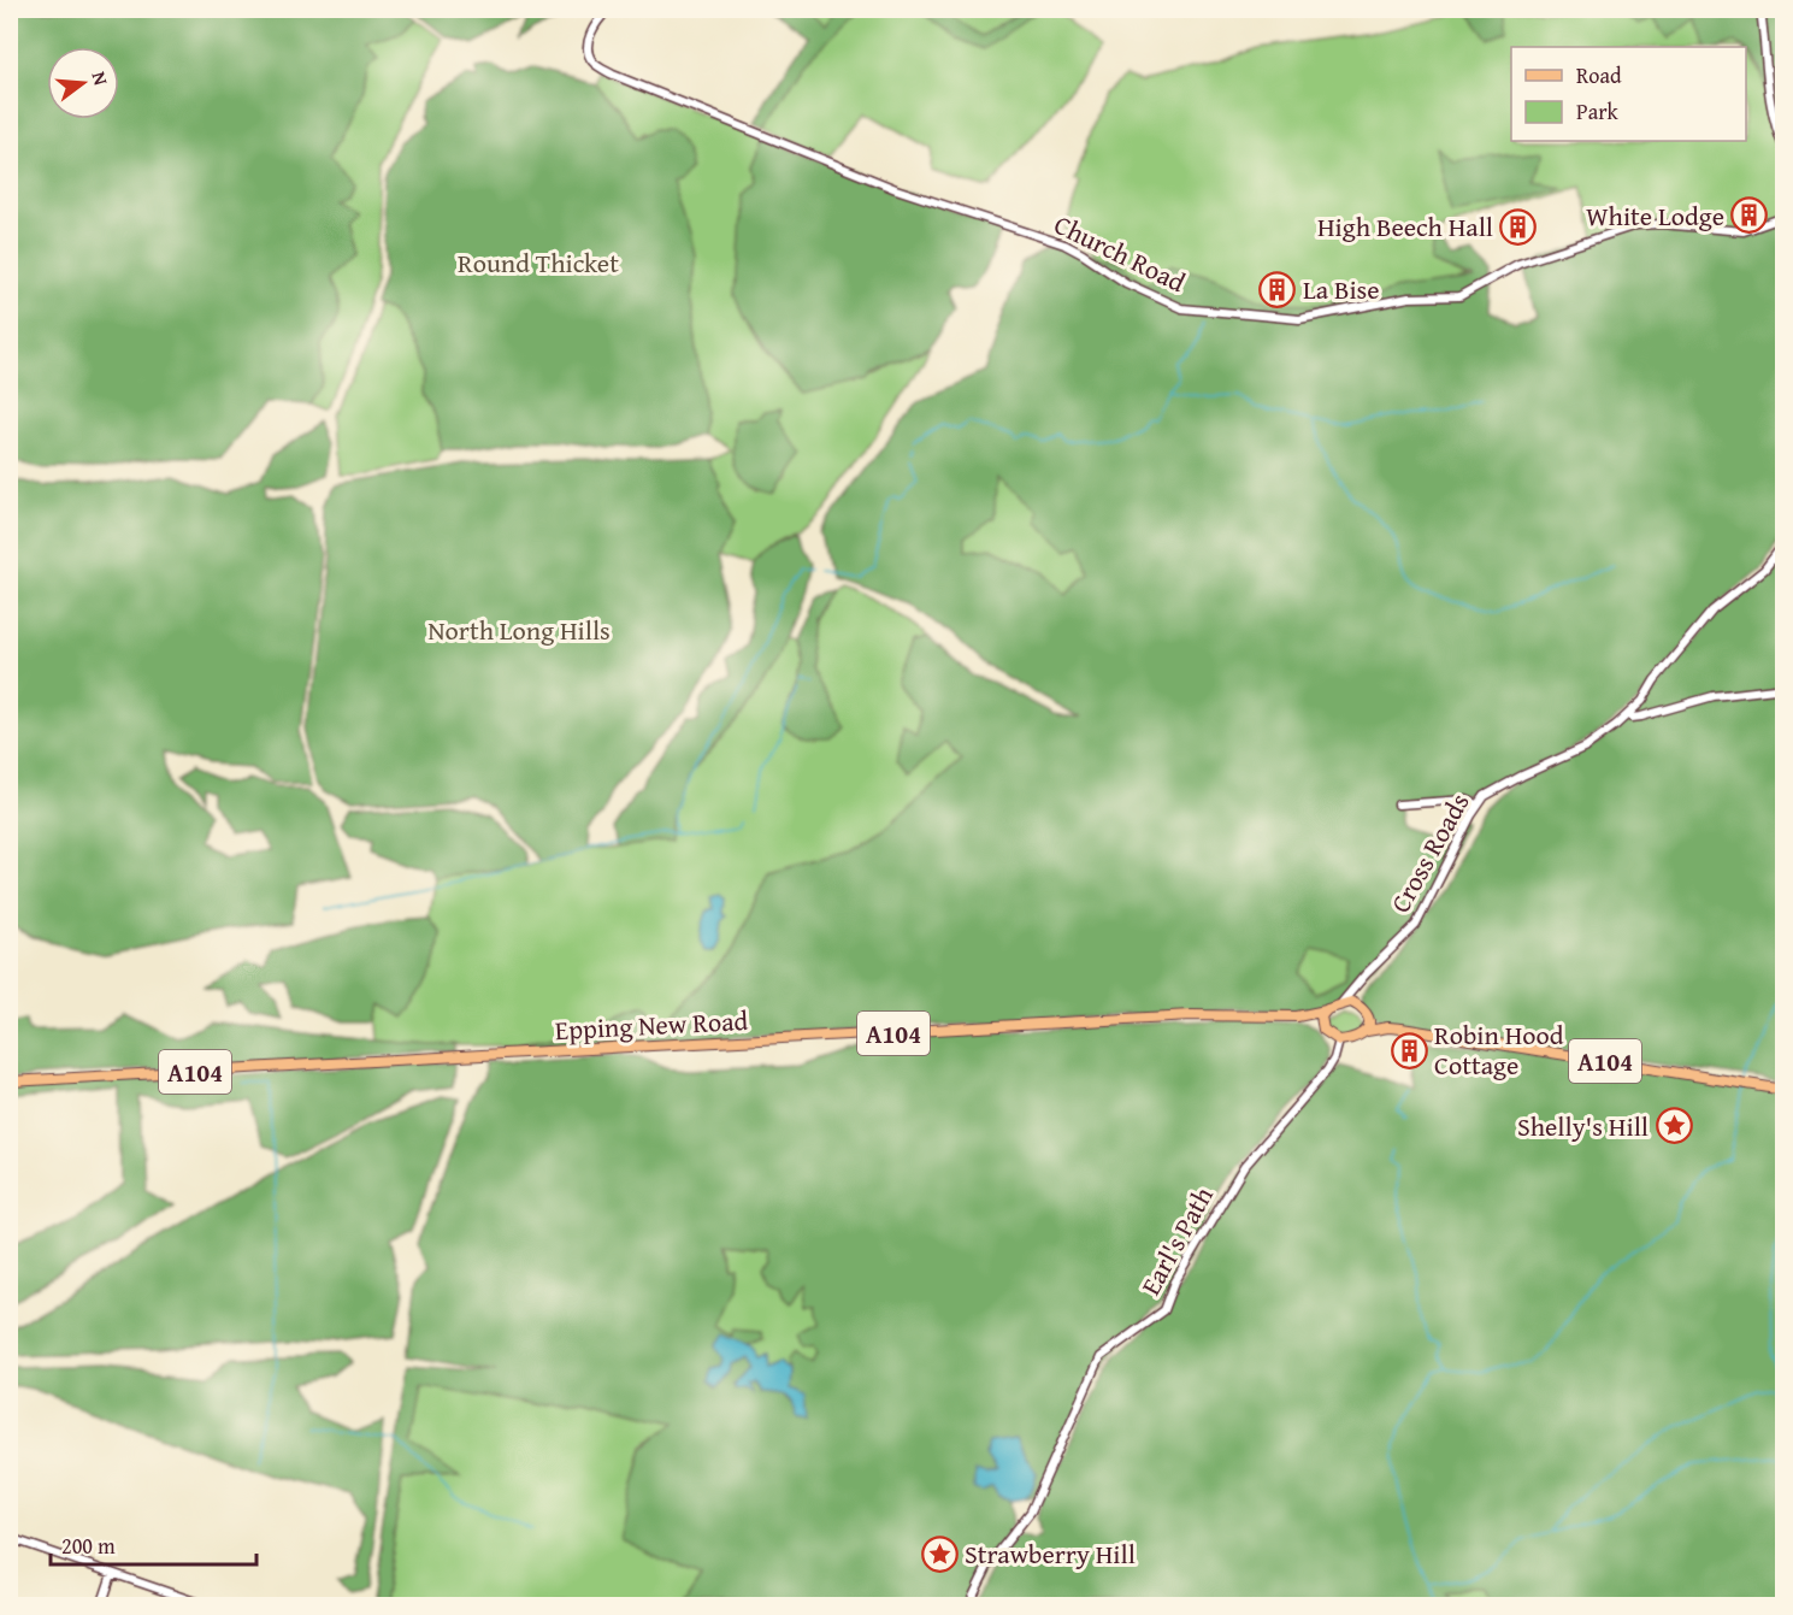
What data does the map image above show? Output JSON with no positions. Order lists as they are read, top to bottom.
{
  "streets": {
    "main road": ["Epping New Road", "A104"],
    "street": ["Church Road", "Cross Roads", "Earl's Path"]
  },
  "crossings": [
    ["Cross Roads", "Epping New Road"],
    ["Cross Roads", "A104"],
    ["Cross Roads", "Earl's Path"],
    ["Epping New Road", "A104"],
    ["Epping New Road", "Earl's Path"],
    ["A104", "Earl's Path"]
  ],
  "parks": ["Round Thicket", "North Long Hills"],
  "places": {
    "building": [
      "White Lodge",
      "High Beech Hall",
      "La Bise",
      "Robin Hood Cottage"
    ],
    "place": ["Shelly's Hill", "Strawberry Hill"]
  },
  "legend": ["Road", "Park"],
  "scale_bar": "200 m",
  "north": "right"
}
